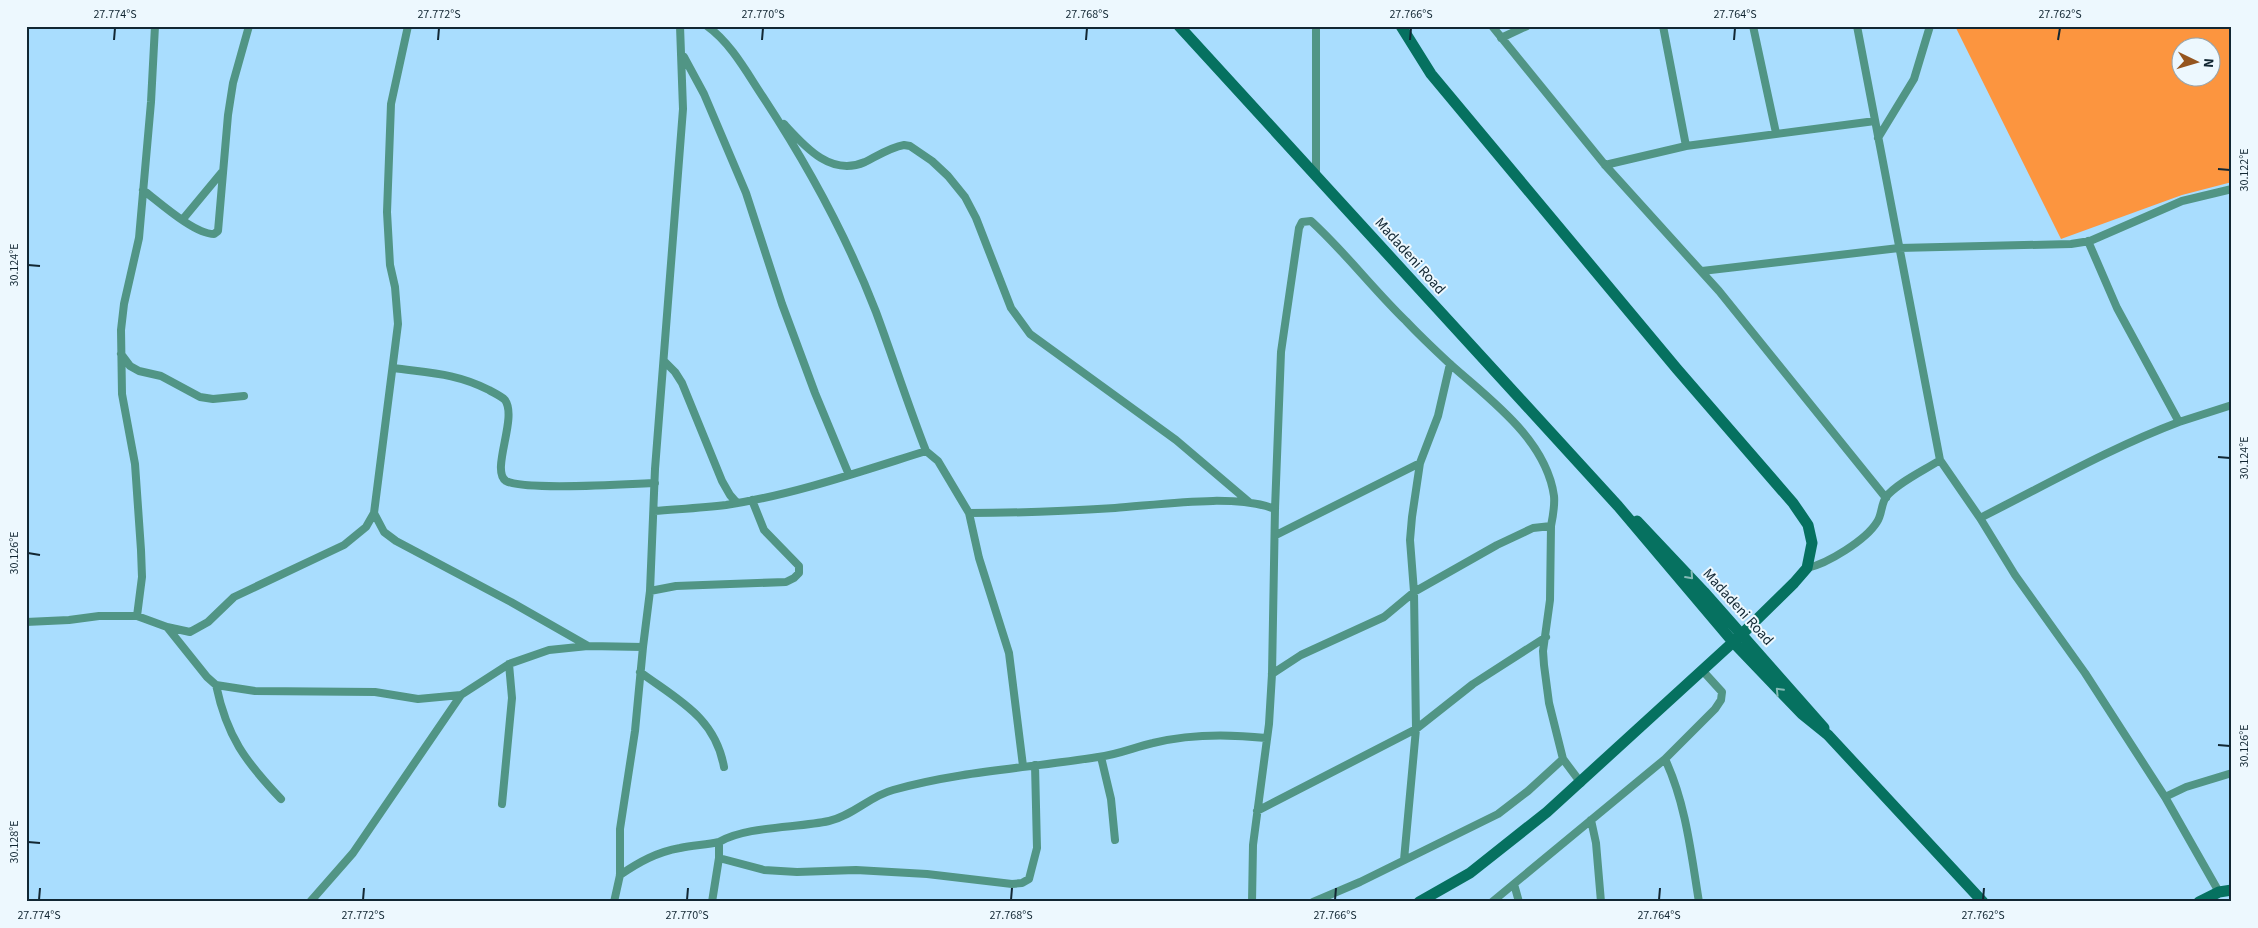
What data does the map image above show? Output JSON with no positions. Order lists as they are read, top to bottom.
{
  "streets": {
    "street": ["Madadeni Road"]
  },
  "north": "right",
  "coordinates": [
    "27.774°S",
    "27.772°S",
    "27.770°S",
    "27.768°S",
    "27.766°S",
    "27.764°S",
    "27.762°S",
    "30.122°E",
    "30.124°E",
    "30.126°E",
    "30.128°E"
  ]
}
